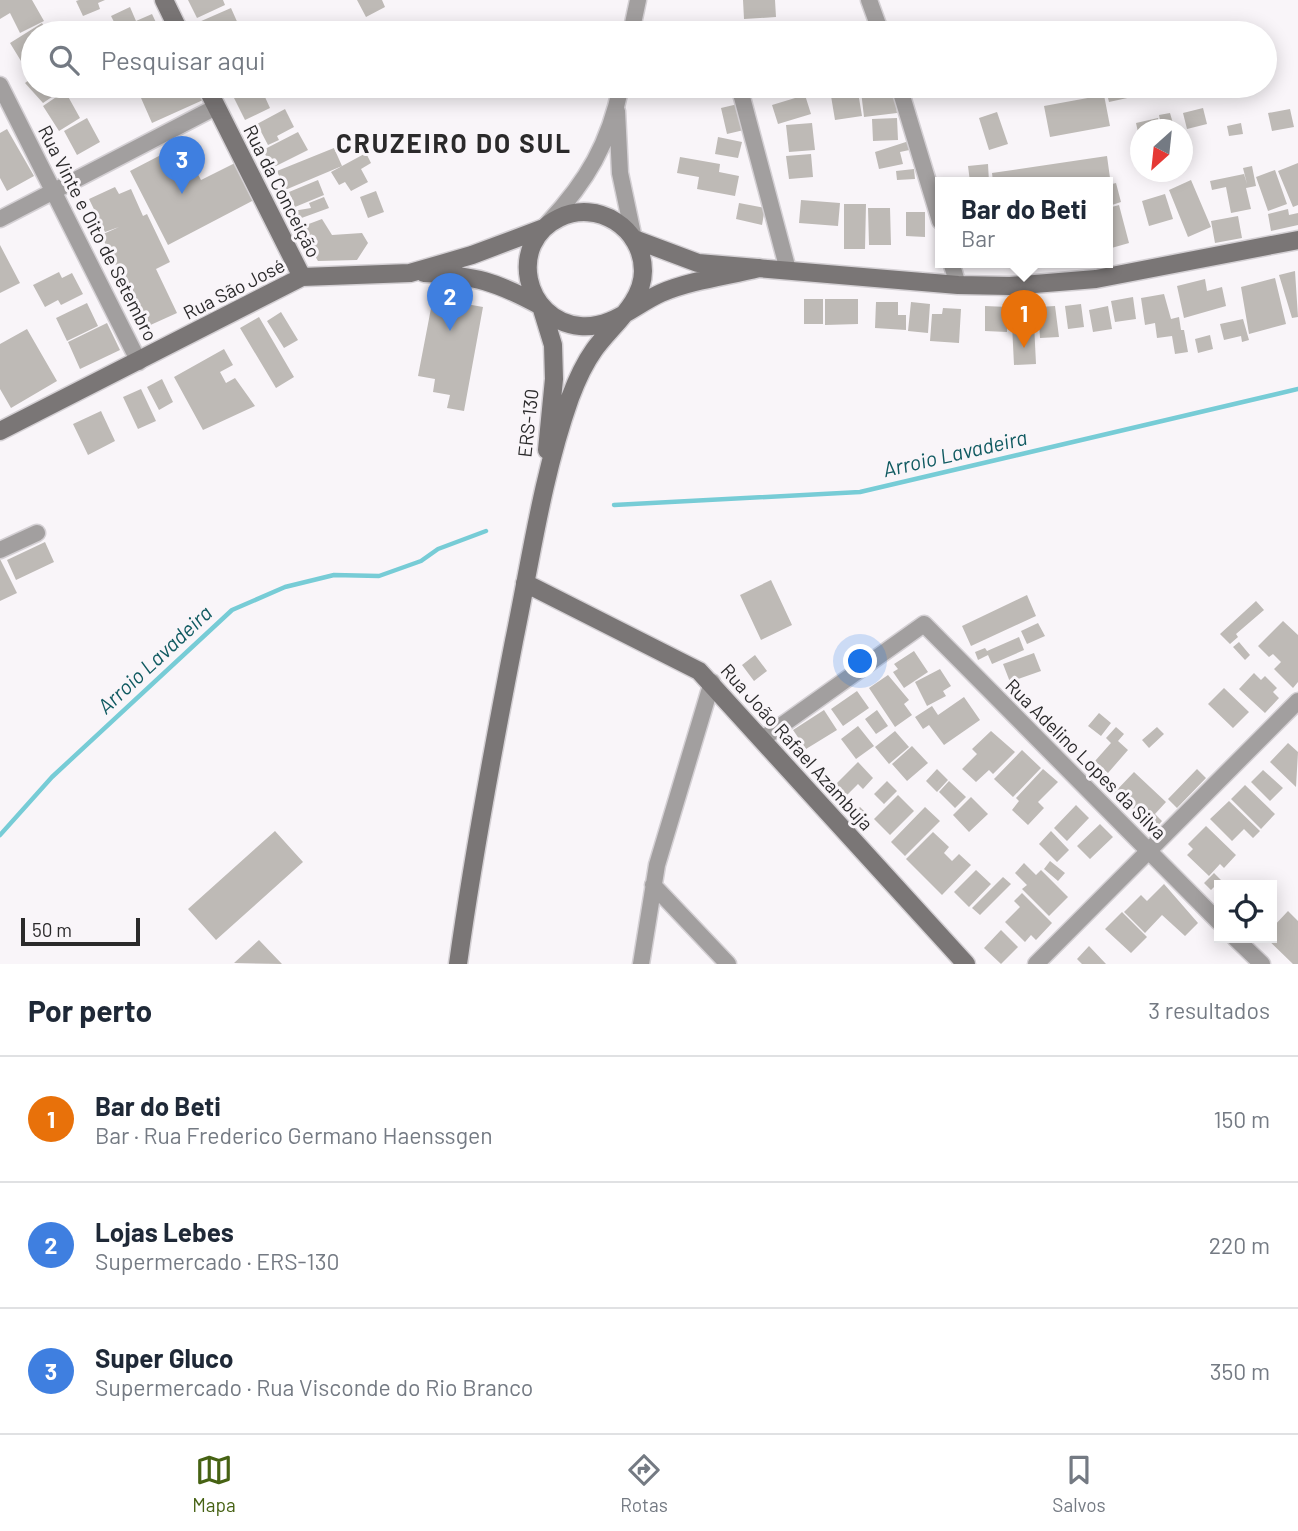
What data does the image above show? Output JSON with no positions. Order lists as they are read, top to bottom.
{
  "streets": {
    "main road": [
      "Rua da Conceição",
      "Rua São José",
      "ERS-130",
      "Rua João Rafael Azambuja"
    ],
    "street": ["Rua Vinte e Oito de Setembro", "Rua Adelino Lopes da Silva"]
  },
  "crossings": [
    ["Rua da Conceição", "Rua São José"],
    ["Rua Vinte e Oito de Setembro", "Rua São José"],
    ["Rua São José", "ERS-130"],
    ["Rua João Rafael Azambuja", "Rua Adelino Lopes da Silva"]
  ],
  "districts": ["CRUZEIRO DO SUL"],
  "water": ["Arroio Lavadeira"],
  "scale_bar": "50 m",
  "north": "bottom left",
  "page": {
    "search": "Pesquisar aqui",
    "pins": ["3", "2", "1"],
    "popup": ["Bar do Beti", "Bar"],
    "scale": "50 m",
    "heading": ["Por perto", "3 resultados"],
    "list": [
      {
        "mark": "1",
        "name": "Bar do Beti",
        "note": "Bar · Rua Frederico Germano Haenssgen",
        "value": "150 m"
      },
      {
        "mark": "2",
        "name": "Lojas Lebes",
        "note": "Supermercado · ERS-130",
        "value": "220 m"
      },
      {
        "mark": "3",
        "name": "Super Gluco",
        "note": "Supermercado · Rua Visconde do Rio Branco",
        "value": "350 m"
      }
    ],
    "nav": ["Mapa", "Rotas", "Salvos"]
  }
}
